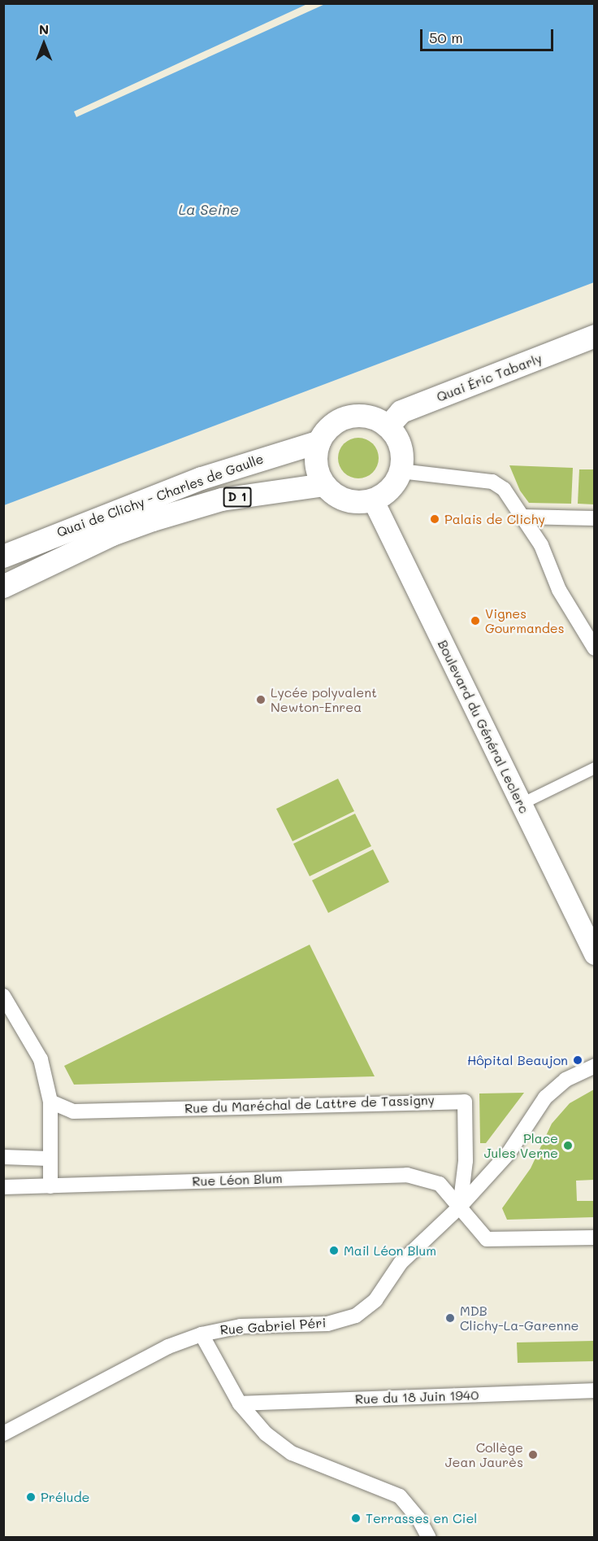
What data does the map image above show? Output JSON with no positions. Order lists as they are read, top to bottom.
{
  "streets": {
    "main road": [
      "Quai Éric Tabarly",
      "Quai de Clichy - Charles de Gaulle",
      "D 1",
      "Boulevard du Général Leclerc"
    ],
    "street": [
      "Rue du Maréchal de Lattre de Tassigny",
      "Rue Léon Blum",
      "Rue Gabriel Péri",
      "Rue du 18 Juin 1940"
    ]
  },
  "crossings": [
    ["Quai Éric Tabarly", "Quai de Clichy - Charles de Gaulle"],
    ["Quai Éric Tabarly", "Boulevard du Général Leclerc"],
    ["Quai de Clichy - Charles de Gaulle", "Boulevard du Général Leclerc"],
    ["Rue du Maréchal de Lattre de Tassigny", "Rue Léon Blum"],
    ["Rue du Maréchal de Lattre de Tassigny", "Rue Gabriel Péri"],
    ["Rue Léon Blum", "Rue Gabriel Péri"]
  ],
  "water": ["La Seine"],
  "places": [
    "Palais de Clichy",
    "Vignes Gourmandes",
    "Lycée polyvalent Newton-Enrea",
    "Hôpital Beaujon",
    "Place Jules Verne",
    "Mail Léon Blum",
    "MDB Clichy-La-Garenne",
    "Collège Jean Jaurès",
    "Prélude",
    "Terrasses en Ciel"
  ],
  "scale_bar": "50 m",
  "north": "top"
}
